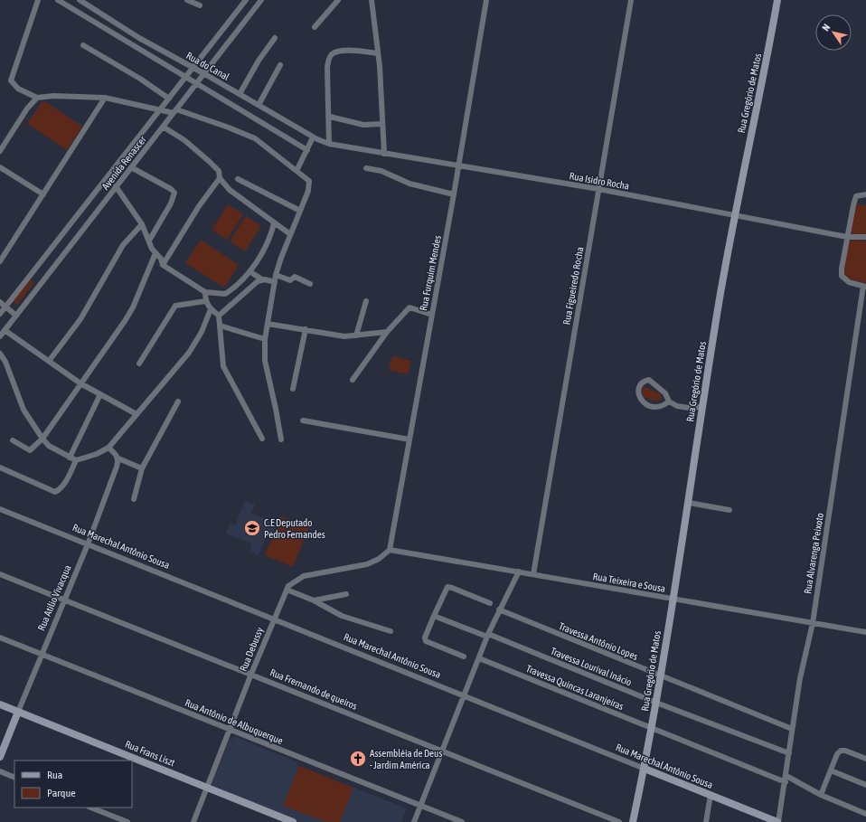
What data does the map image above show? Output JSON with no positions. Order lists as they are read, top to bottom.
{
  "streets": {
    "street": [
      "Rua do Canal",
      "Rua Gregório de Matos",
      "Avenida Renascer",
      "Rua Isidro Rocha",
      "Rua Furquim Mendes",
      "Rua Figueiredo Rocha",
      "Rua Marechal Antônio Sousa",
      "Rua Alvarenga Peixoto",
      "Rua Teixeira e Sousa",
      "Rua Atilio Vivacqua",
      "Travessa Antônio Lopes",
      "Rua Debussy",
      "Travessa Lourival Inácio",
      "Travessa Quincas Laranjeiras",
      "Rua Frernando de queiros",
      "Rua Antônio de Albuquerque",
      "Rua Frans Liszt"
    ]
  },
  "crossings": [
    ["Rua do Canal", "Avenida Renascer"],
    ["Rua do Canal", "Rua Isidro Rocha"],
    ["Rua Gregório de Matos", "Rua Isidro Rocha"],
    ["Rua Gregório de Matos", "Rua Marechal Antônio Sousa"],
    ["Rua Gregório de Matos", "Rua Teixeira e Sousa"],
    ["Rua Gregório de Matos", "Travessa Antônio Lopes"],
    ["Rua Gregório de Matos", "Travessa Lourival Inácio"],
    ["Rua Gregório de Matos", "Travessa Quincas Laranjeiras"],
    ["Rua Isidro Rocha", "Rua Furquim Mendes"],
    ["Rua Isidro Rocha", "Rua Figueiredo Rocha"],
    ["Rua Furquim Mendes", "Rua Teixeira e Sousa"],
    ["Rua Furquim Mendes", "Rua Debussy"],
    ["Rua Figueiredo Rocha", "Rua Teixeira e Sousa"],
    ["Rua Marechal Antônio Sousa", "Rua Alvarenga Peixoto"],
    ["Rua Marechal Antônio Sousa", "Rua Atilio Vivacqua"],
    ["Rua Marechal Antônio Sousa", "Rua Debussy"],
    ["Rua Alvarenga Peixoto", "Rua Teixeira e Sousa"],
    ["Rua Alvarenga Peixoto", "Travessa Antônio Lopes"],
    ["Rua Alvarenga Peixoto", "Travessa Lourival Inácio"],
    ["Rua Alvarenga Peixoto", "Travessa Quincas Laranjeiras"],
    ["Rua Teixeira e Sousa", "Rua Debussy"],
    ["Rua Atilio Vivacqua", "Rua Frernando de queiros"],
    ["Rua Atilio Vivacqua", "Rua Antônio de Albuquerque"],
    ["Rua Atilio Vivacqua", "Rua Frans Liszt"],
    ["Rua Debussy", "Rua Frernando de queiros"],
    ["Rua Debussy", "Rua Antônio de Albuquerque"],
    ["Rua Debussy", "Rua Frans Liszt"]
  ],
  "places": {
    "school or university": ["C.E Deputado Pedro Fernandes"],
    "church": ["Assembléia de Deus - Jardim América"]
  },
  "legend": ["Rua", "Parque"],
  "north": "top left"
}
